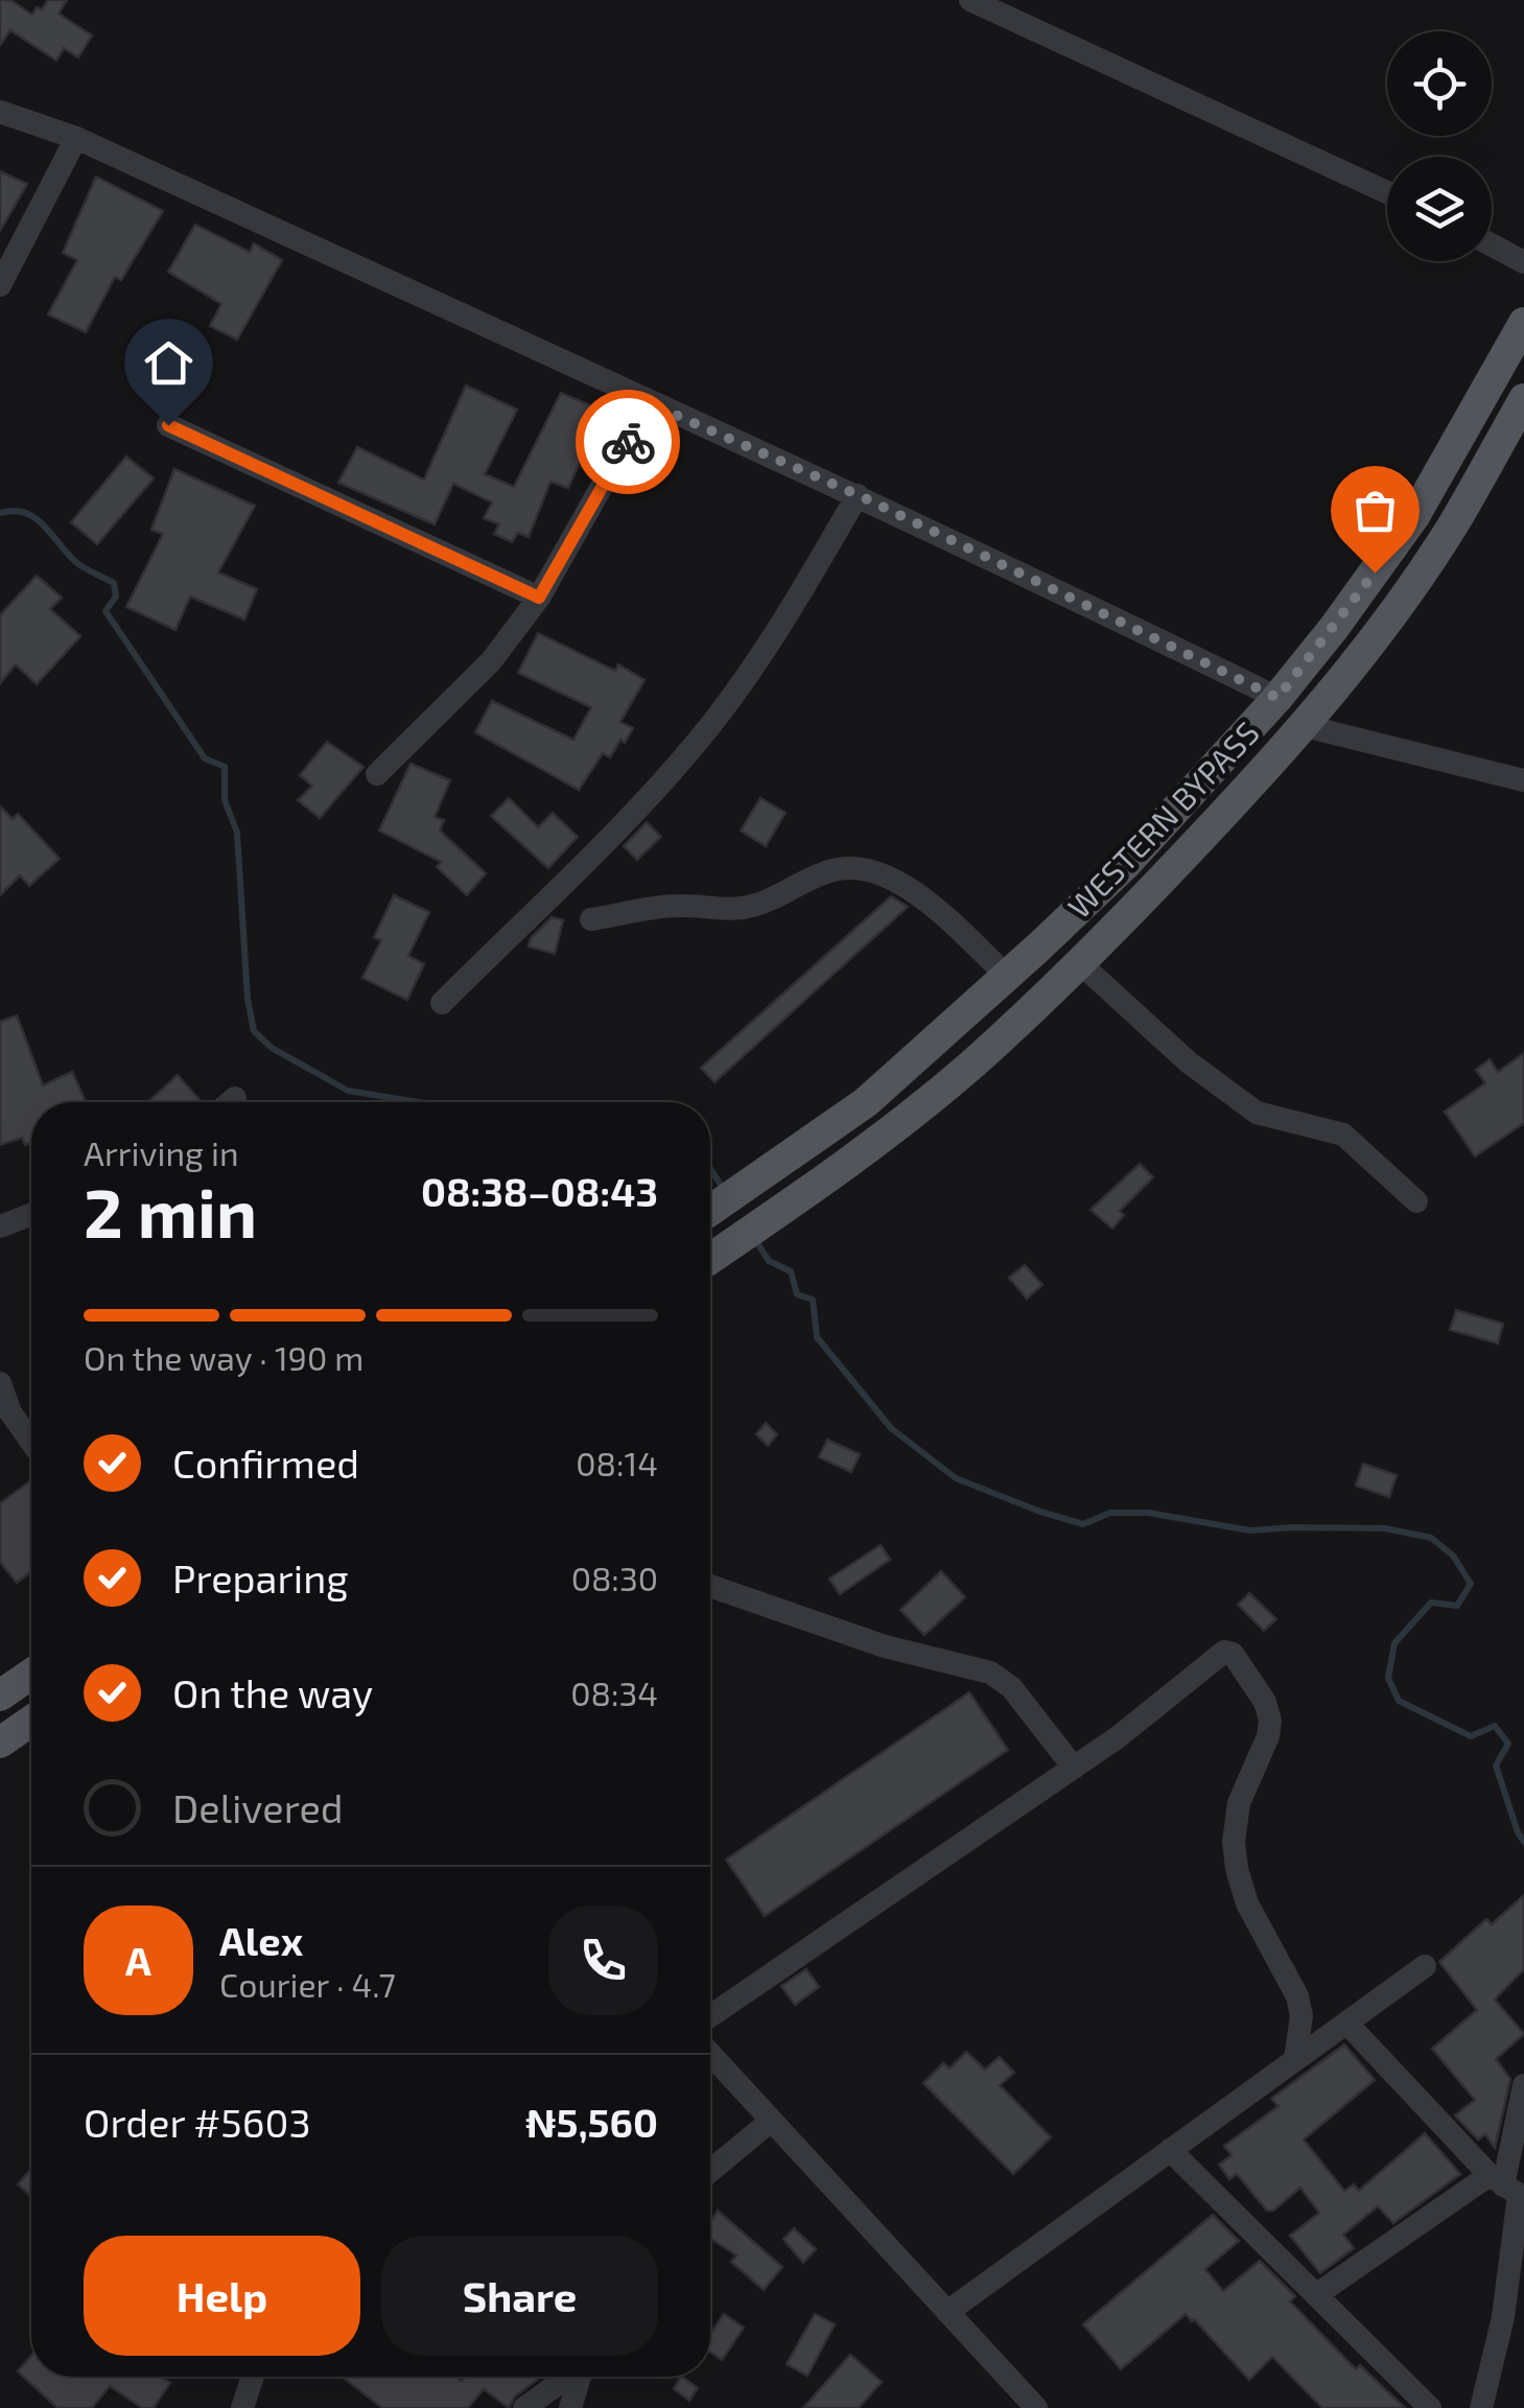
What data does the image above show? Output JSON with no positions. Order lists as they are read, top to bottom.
{
  "streets": {
    "main road": ["WESTERN BYPASS"]
  },
  "page": {
    "heading": ["2 min", "Arriving in", "08:38–08:43"],
    "panel": [
      "Alex",
      "Courier · 4.7",
      "Order #5603",
      "₦5,560"
    ],
    "bar": "On the way · 190 m",
    "list": [
      ["Confirmed", "08:14"],
      ["Preparing", "08:30"],
      ["On the way", "08:34"],
      "Delivered"
    ],
    "round": "A",
    "buttons": ["Help", "Share"]
  }
}
